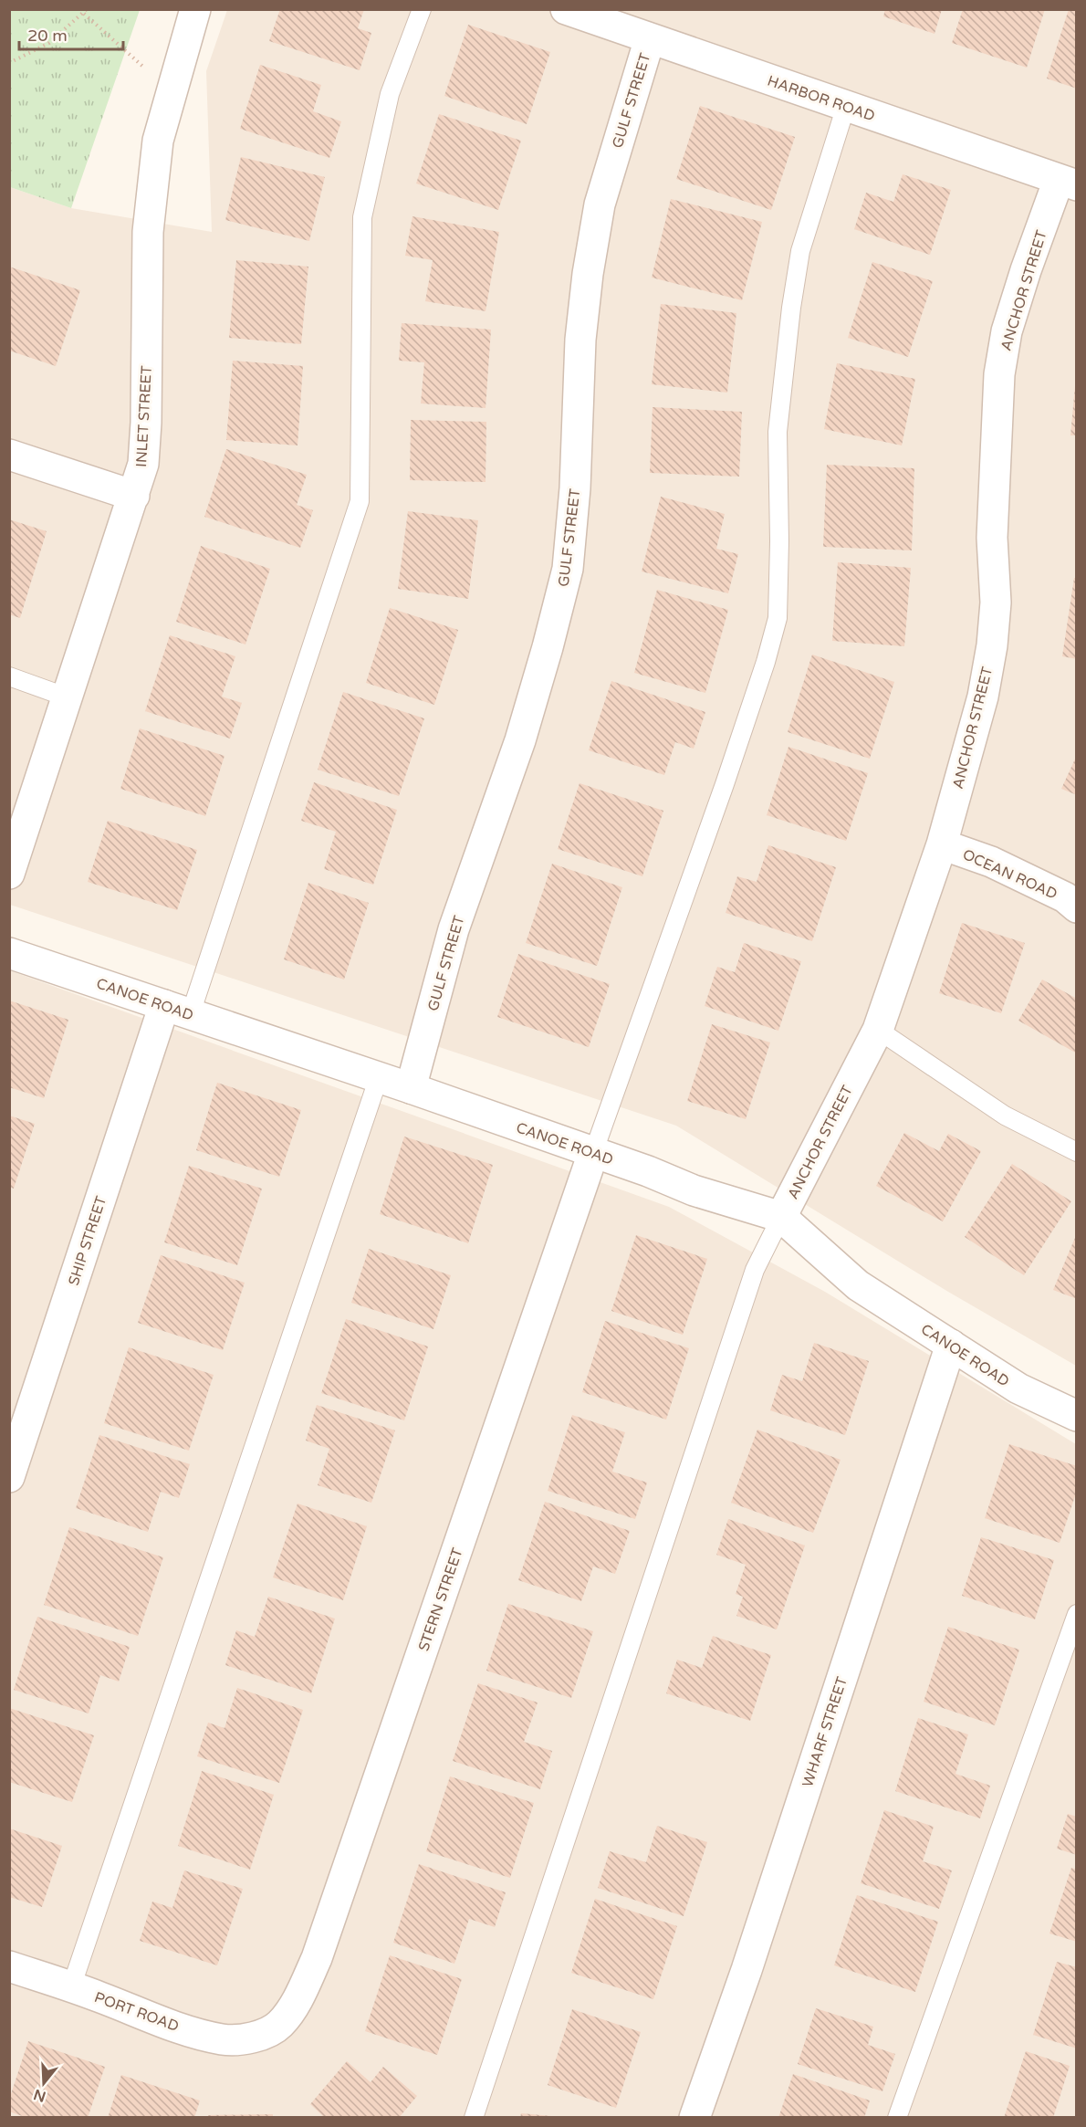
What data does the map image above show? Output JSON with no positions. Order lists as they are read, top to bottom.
{
  "streets": {
    "street": [
      "HARBOR ROAD",
      "GULF STREET",
      "ANCHOR STREET",
      "INLET STREET",
      "OCEAN ROAD",
      "CANOE ROAD",
      "SHIP STREET",
      "STERN STREET",
      "WHARF STREET",
      "PORT ROAD"
    ]
  },
  "crossings": [
    ["HARBOR ROAD", "GULF STREET"],
    ["HARBOR ROAD", "ANCHOR STREET"],
    ["GULF STREET", "CANOE ROAD"],
    ["ANCHOR STREET", "OCEAN ROAD"],
    ["ANCHOR STREET", "CANOE ROAD"],
    ["CANOE ROAD", "SHIP STREET"],
    ["CANOE ROAD", "STERN STREET"],
    ["CANOE ROAD", "WHARF STREET"],
    ["STERN STREET", "PORT ROAD"]
  ],
  "scale_bar": "20 m",
  "north": "bottom"
}
